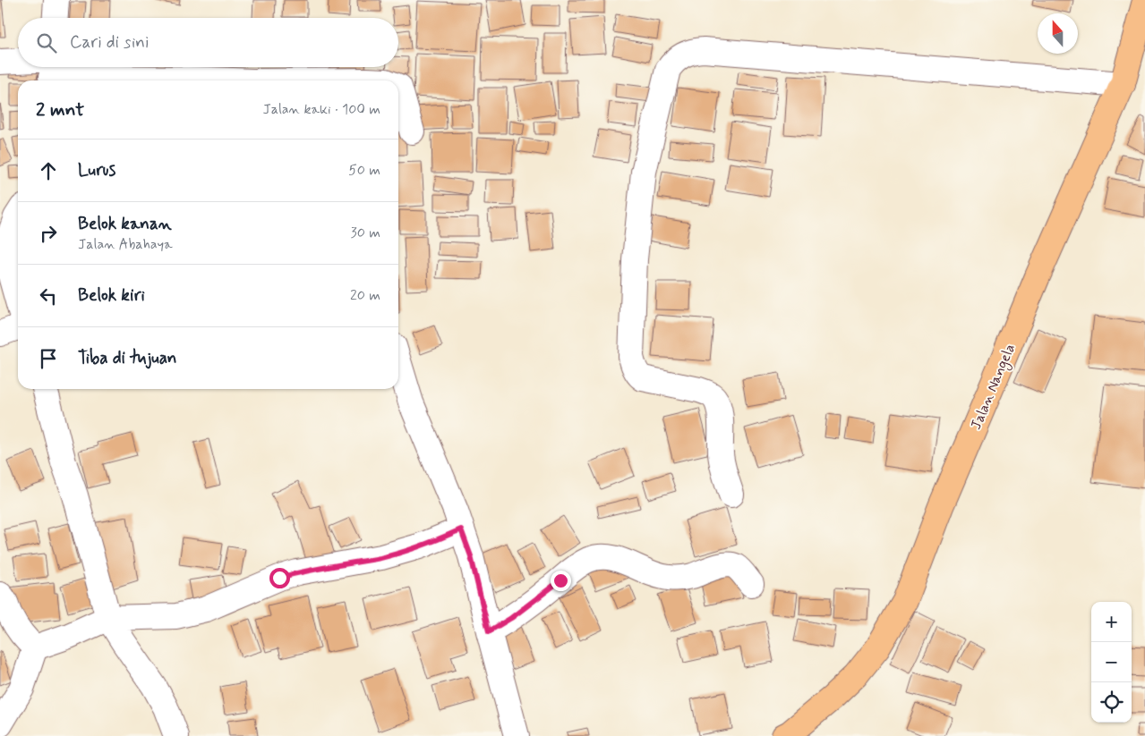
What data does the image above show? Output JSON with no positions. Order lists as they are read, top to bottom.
{
  "streets": {
    "main road": ["Jalan Nangela"]
  },
  "north": "top",
  "page": {
    "search": "Cari di sini",
    "heading": ["2 mnt", "Jalan kaki · 100 m"],
    "list": [
      ["Lurus", "50 m"],
      ["Belok kanan", "Jalan Abahaya", "30 m"],
      ["Belok kiri", "20 m"],
      "Tiba di tujuan"
    ],
    "map_buttons": ["+", "−"]
  }
}
